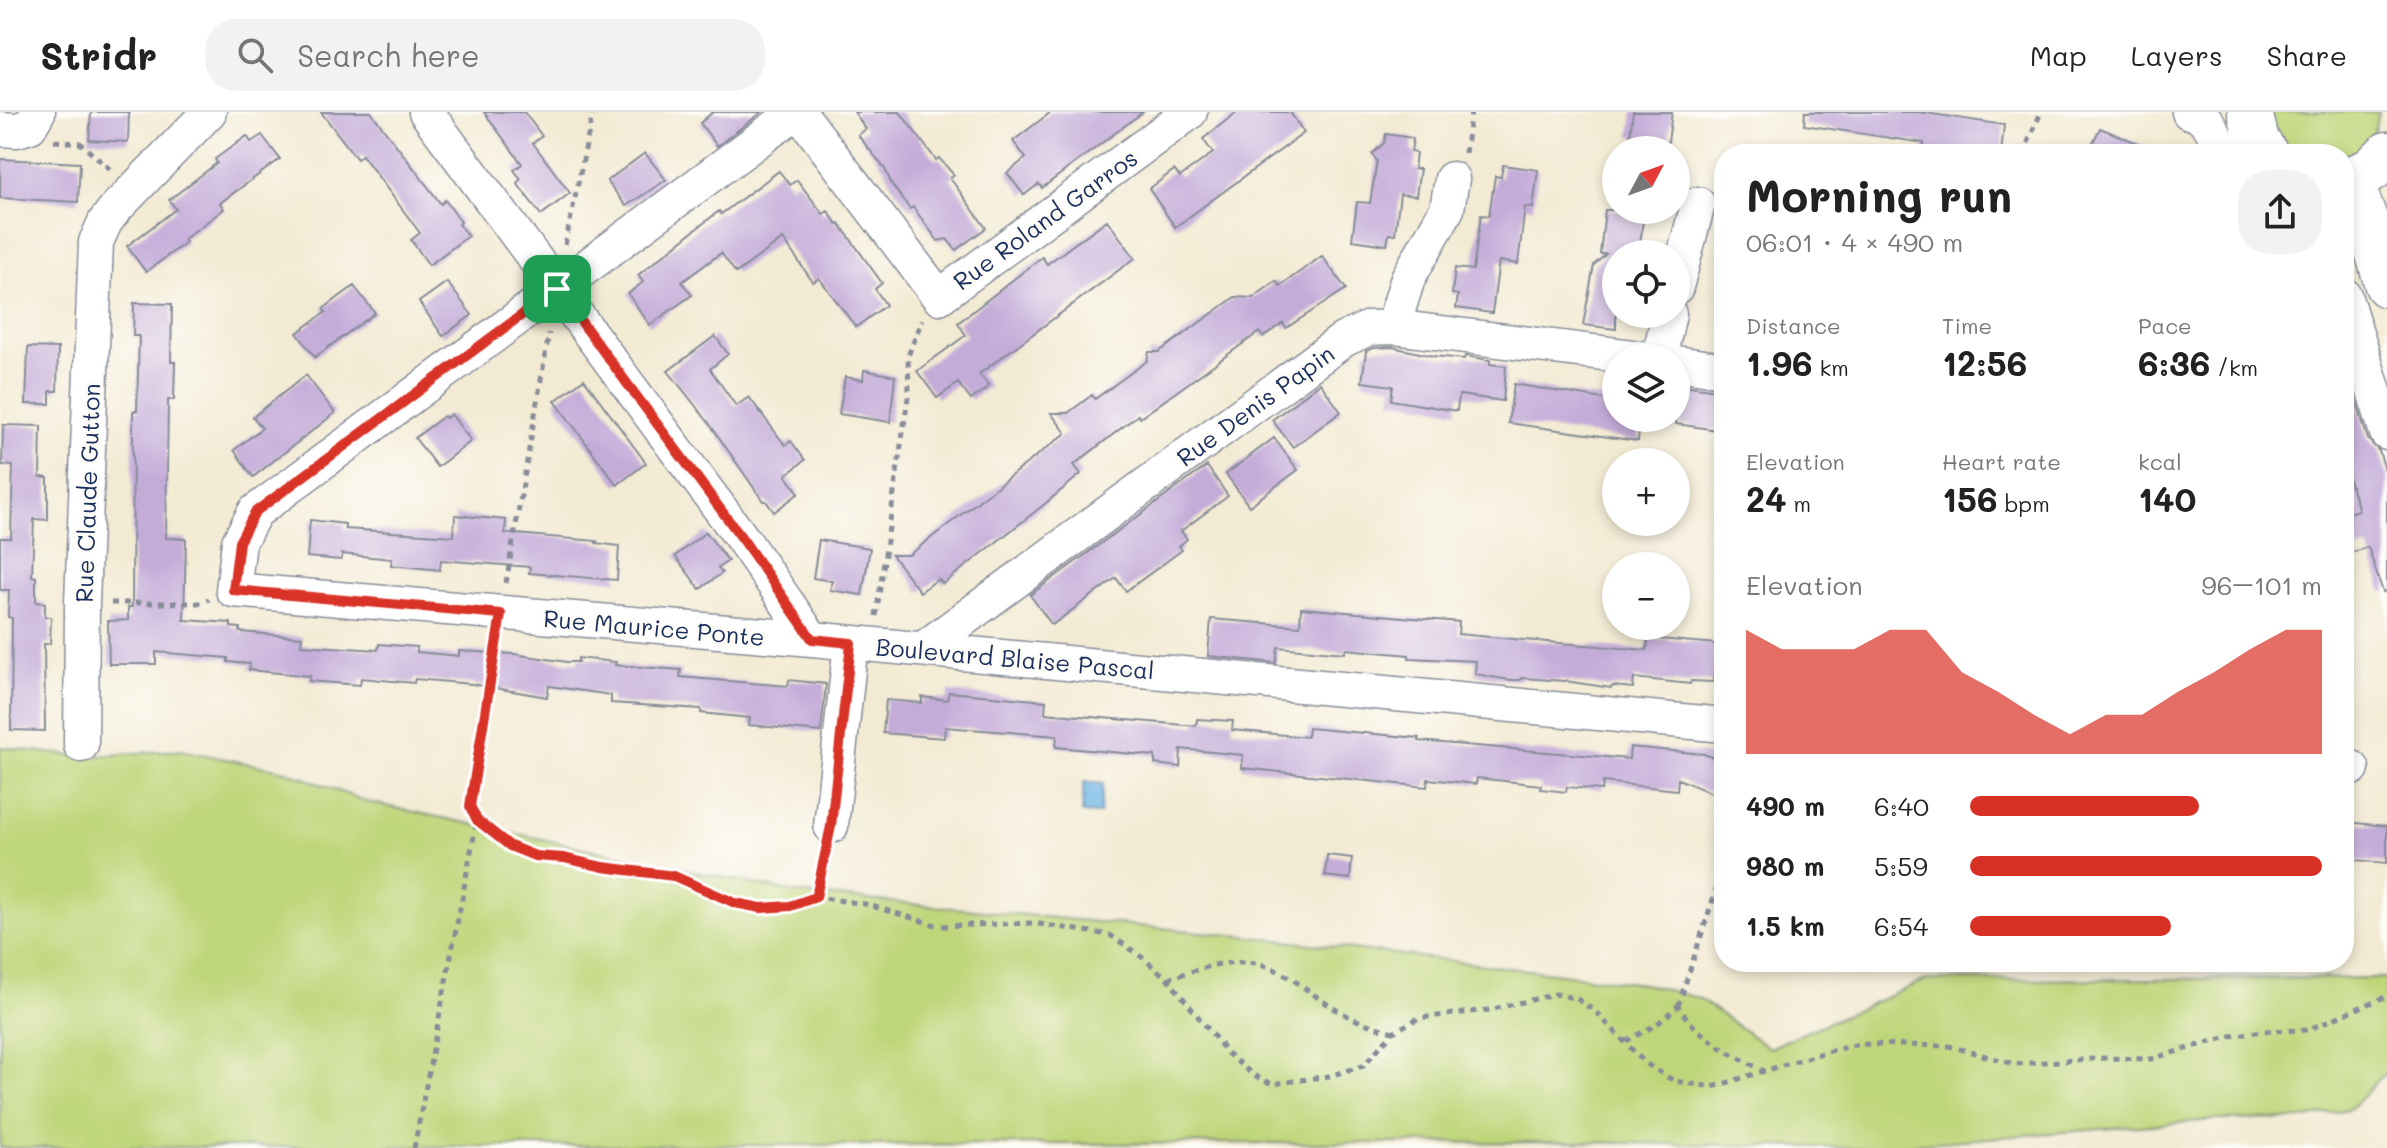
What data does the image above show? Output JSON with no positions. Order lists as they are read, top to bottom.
{
  "streets": {
    "street": [
      "Rue Roland Garros",
      "Rue Denis Papin",
      "Rue Claude Gutton",
      "Rue Maurice Ponte",
      "Boulevard Blaise Pascal"
    ]
  },
  "crossings": [
    ["Rue Roland Garros", "Boulevard Blaise Pascal"],
    ["Rue Denis Papin", "Boulevard Blaise Pascal"],
    ["Rue Maurice Ponte", "Boulevard Blaise Pascal"]
  ],
  "north": "top right",
  "page": {
    "header": "Stridr",
    "search": "Search here",
    "nav": ["Map", "Layers", "Share"],
    "map_buttons": ["+", "−"],
    "heading": ["Morning run", "06:01 · 4 × 490 m"],
    "stats": [
      ["Distance", "1.96 km"],
      ["Time", "12:56"],
      ["Pace", "6:36 /km"],
      ["Elevation", "24 m"],
      ["Heart rate", "156 bpm"],
      ["kcal", "140"]
    ],
    "chart": ["Elevation", "96–101 m"],
    "list": [
      {
        "name": "490 m",
        "note": "6:40"
      },
      {
        "name": "980 m",
        "note": "5:59"
      },
      {
        "name": "1.5 km",
        "note": "6:54"
      }
    ]
  }
}
